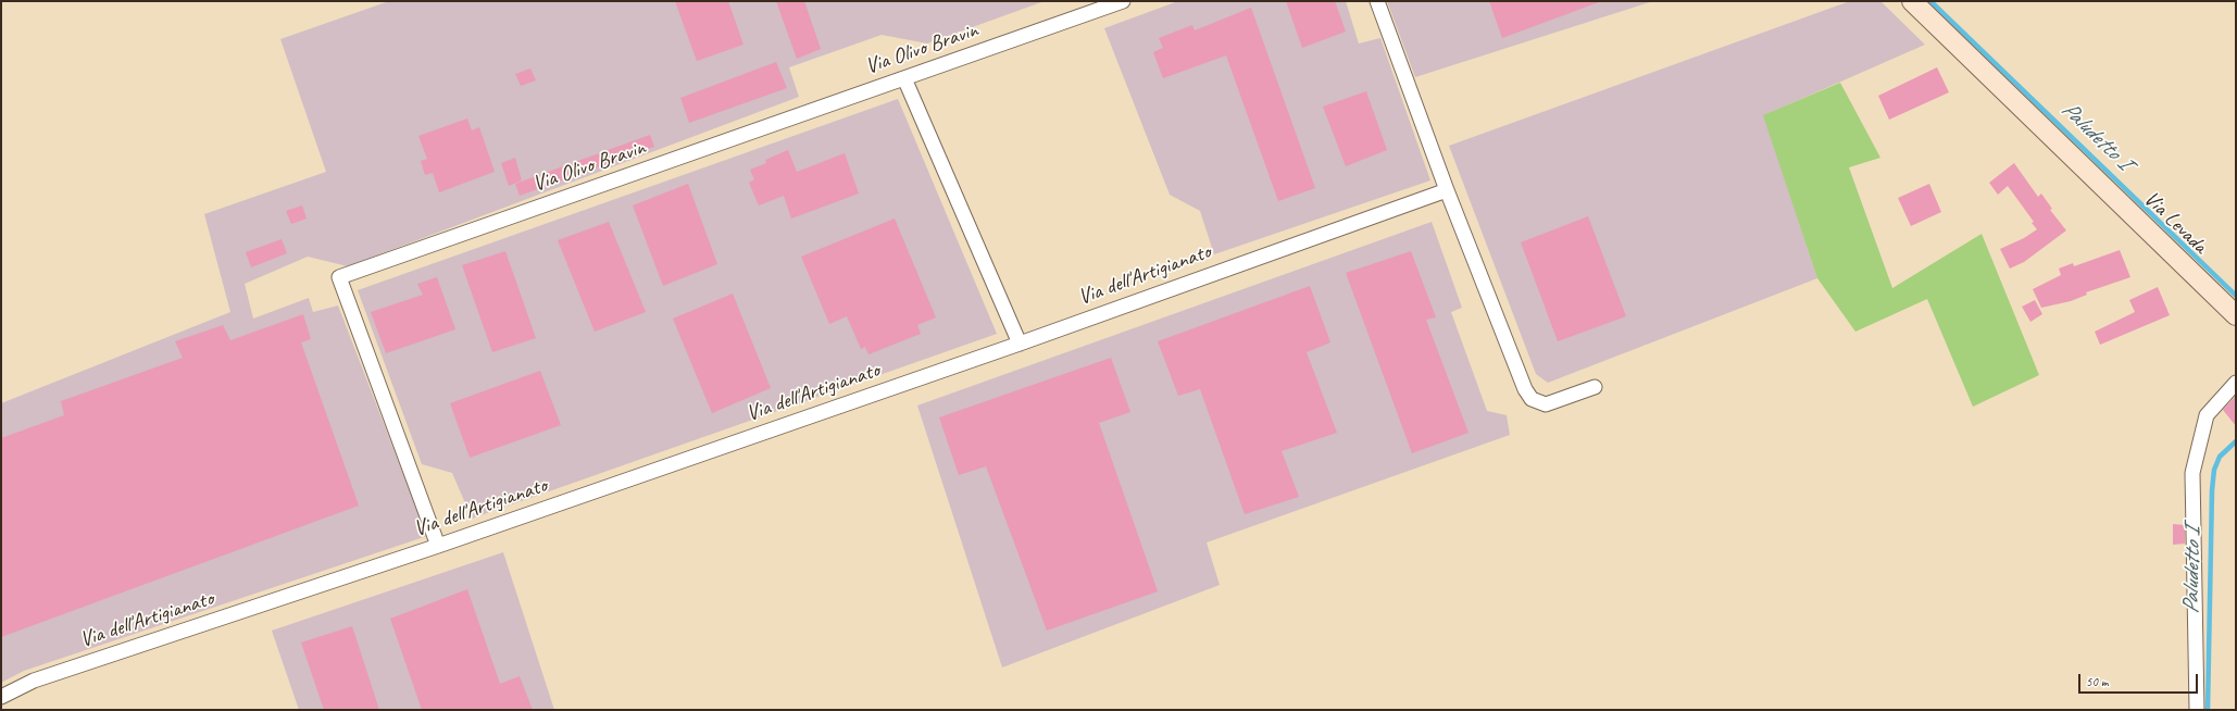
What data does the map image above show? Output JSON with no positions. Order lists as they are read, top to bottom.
{
  "streets": {
    "main road": ["Via Levada"],
    "street": ["Via Olivo Bravin", "Via dell'Artigianato"]
  },
  "crossings": [
    ["Via Olivo Bravin", "Via dell'Artigianato"]
  ],
  "water": ["Paludetto I"],
  "scale_bar": "50 m"
}
